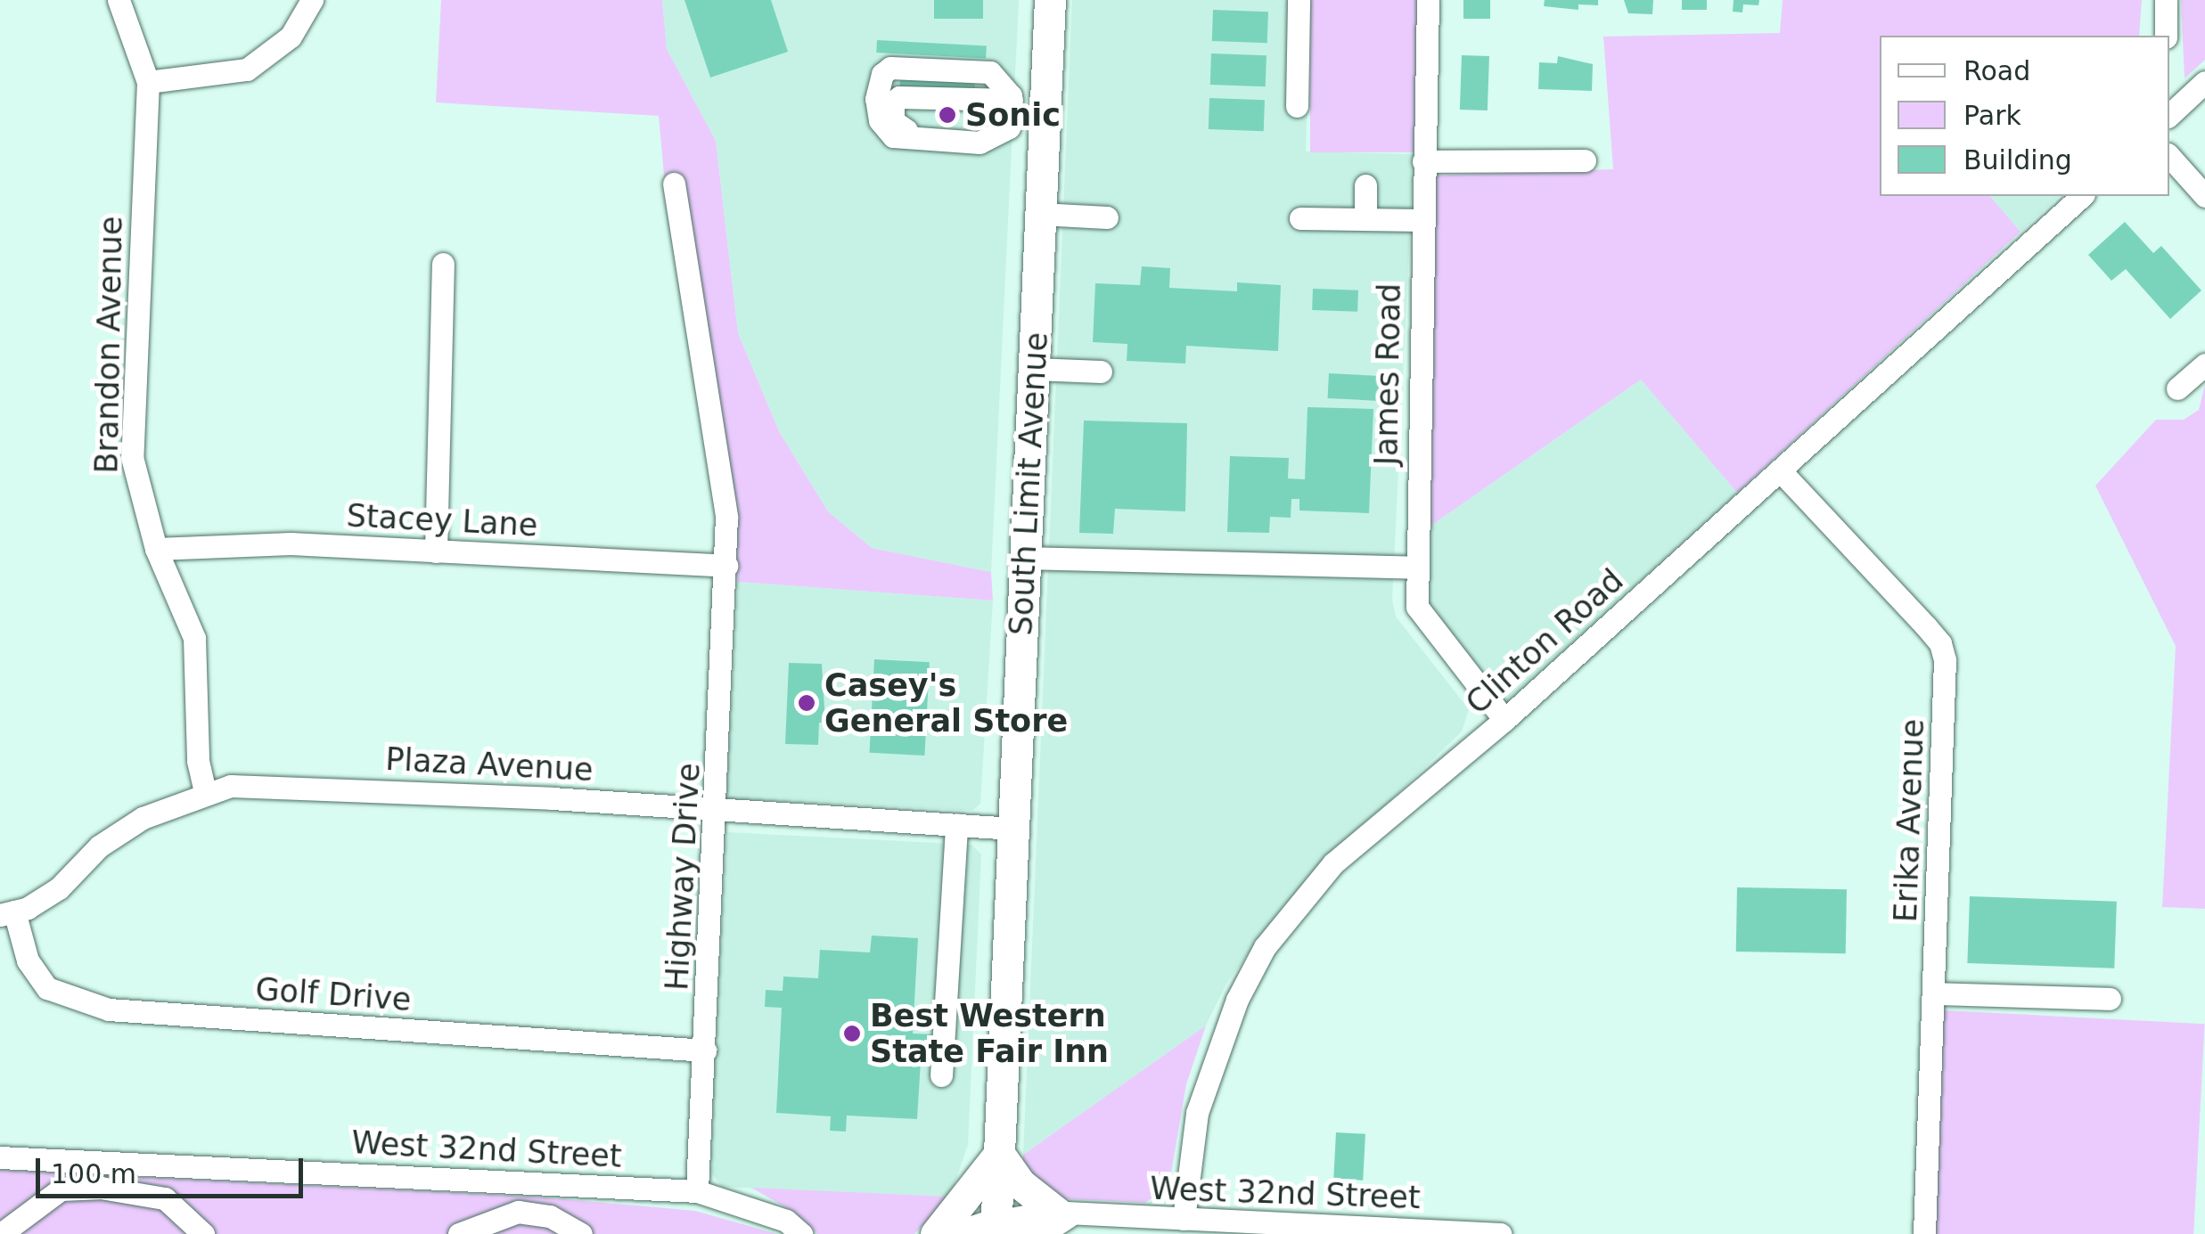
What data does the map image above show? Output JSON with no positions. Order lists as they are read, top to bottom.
{
  "streets": {
    "highway": ["South Limit Avenue"],
    "street": [
      "Brandon Avenue",
      "James Road",
      "Stacey Lane",
      "Clinton Road",
      "Plaza Avenue",
      "Erika Avenue",
      "Highway Drive",
      "Golf Drive",
      "West 32nd Street"
    ]
  },
  "crossings": [
    ["Brandon Avenue", "Stacey Lane"],
    ["Brandon Avenue", "Plaza Avenue"],
    ["James Road", "Clinton Road"],
    ["South Limit Avenue", "Plaza Avenue"],
    ["South Limit Avenue", "West 32nd Street"],
    ["Stacey Lane", "Highway Drive"],
    ["Clinton Road", "Erika Avenue"],
    ["Clinton Road", "West 32nd Street"],
    ["Plaza Avenue", "Highway Drive"],
    ["Plaza Avenue", "Golf Drive"],
    ["Highway Drive", "Golf Drive"],
    ["Highway Drive", "West 32nd Street"]
  ],
  "places": ["Sonic", "Casey's General Store", "Best Western State Fair Inn"],
  "legend": ["Road", "Park", "Building"],
  "scale_bar": "100 m"
}
